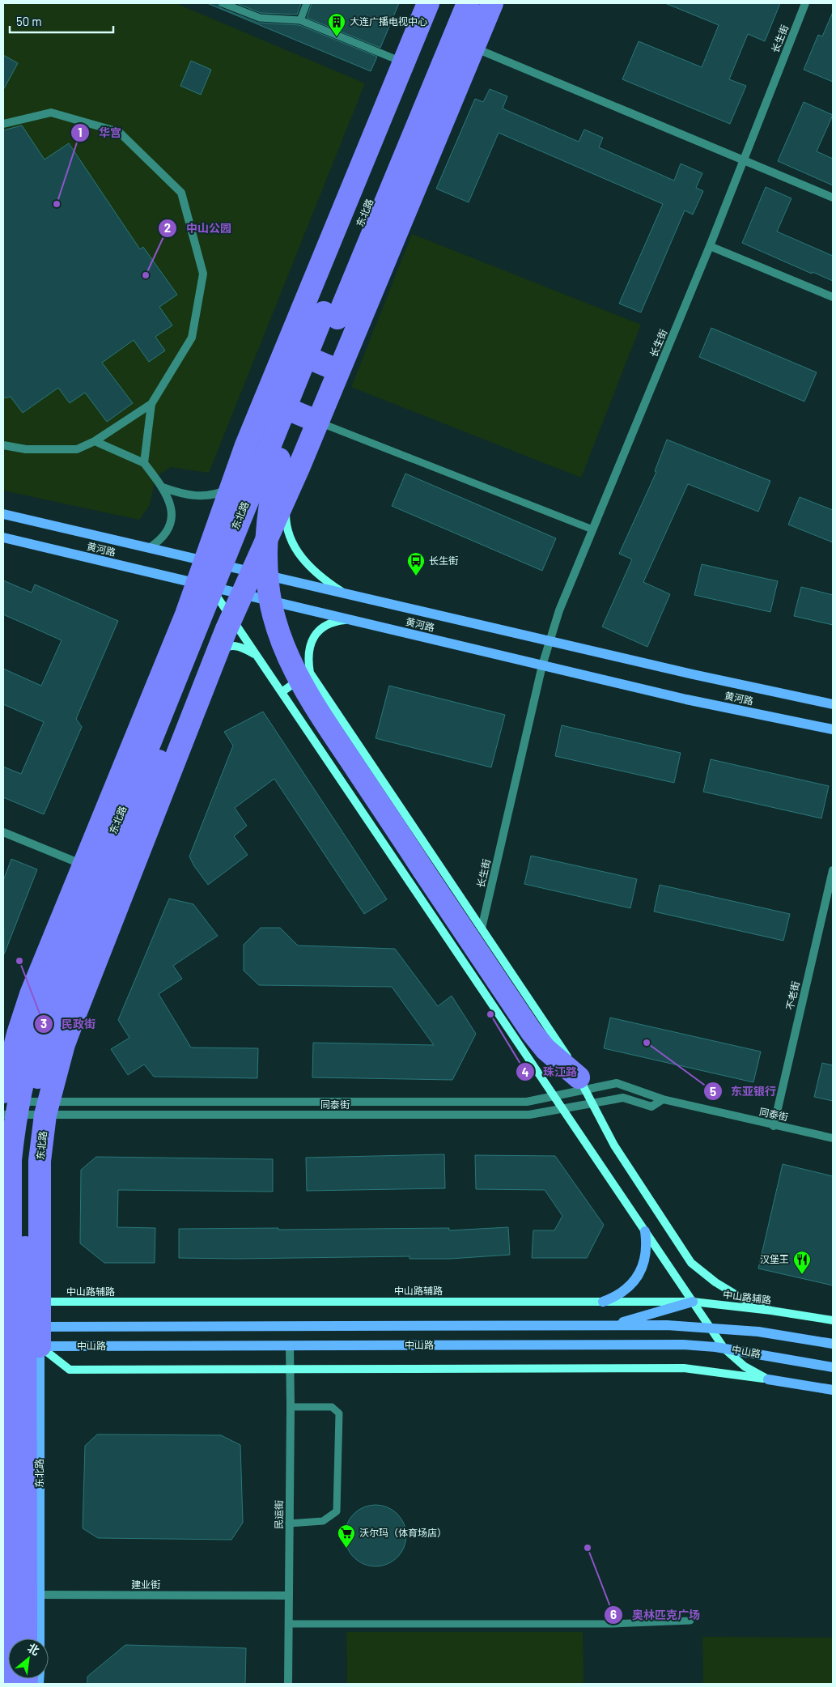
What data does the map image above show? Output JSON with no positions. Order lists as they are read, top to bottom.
{
  "streets": {
    "highway": ["东北路", "中山路"],
    "main road": ["黄河路", "中山路辅路"],
    "street": [
      "长生街",
      "不老街",
      "同泰街",
      "民运街",
      "建业街"
    ]
  },
  "crossings": [
    ["长生街", "黄河路"],
    ["东北路", "黄河路"],
    ["东北路", "同泰街"],
    ["东北路", "中山路辅路"],
    ["东北路", "中山路"],
    ["东北路", "建业街"],
    ["不老街", "同泰街"],
    ["中山路", "民运街"],
    ["民运街", "建业街"]
  ],
  "places": {
    "building": ["大连广播电视中心"],
    "other": [
      "华宫",
      "中山公园",
      "民政街",
      "珠江路",
      "东亚银行",
      "奥林匹克广场"
    ],
    "bus stop": ["长生街"],
    "restaurant": ["汉堡王"],
    "supermarket": ["沃尔玛（体育场店）"]
  },
  "scale_bar": "50 m",
  "north": "top right"
}
